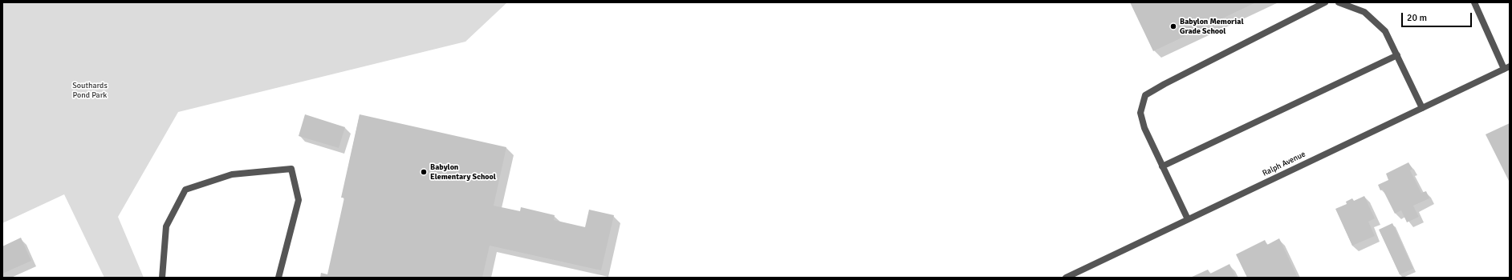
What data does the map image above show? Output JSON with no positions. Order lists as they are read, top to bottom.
{
  "streets": {
    "street": ["Ralph Avenue"]
  },
  "parks": ["Southards Pond Park"],
  "places": ["Babylon Memorial Grade School", "Babylon Elementary School"],
  "scale_bar": "20 m"
}
